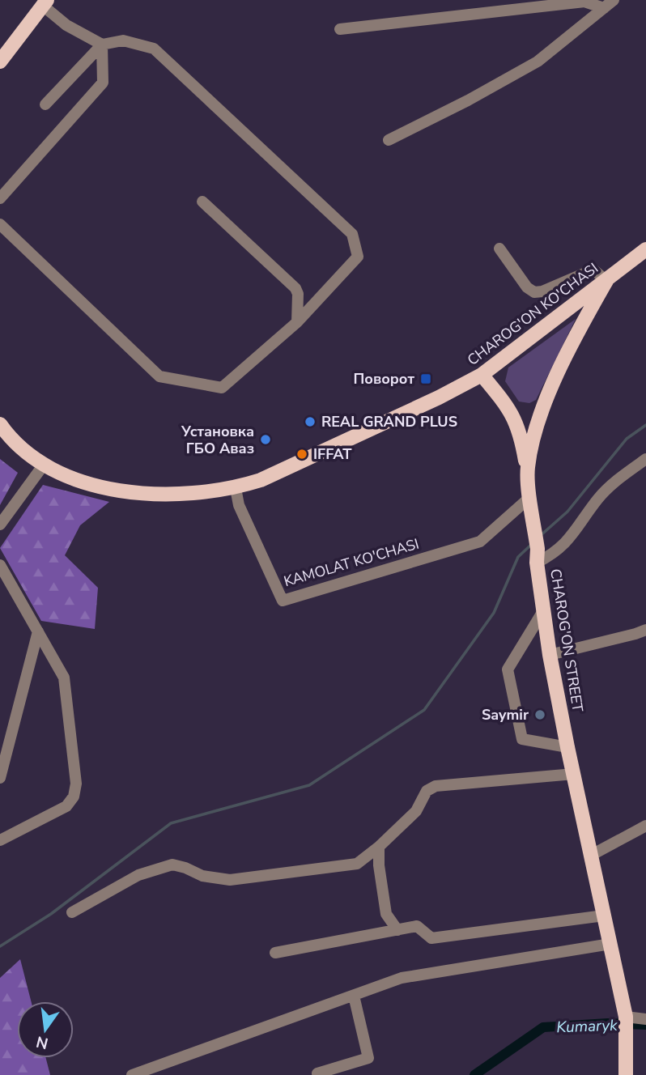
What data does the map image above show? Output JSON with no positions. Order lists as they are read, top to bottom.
{
  "streets": {
    "main road": ["CHAROG'ON KO'CHASI", "CHAROG'ON STREET"],
    "street": ["KAMOLAT KO'CHASI"]
  },
  "crossings": [
    ["CHAROG'ON KO'CHASI", "KAMOLAT KO'CHASI"],
    ["CHAROG'ON KO'CHASI", "CHAROG'ON STREET"],
    ["KAMOLAT KO'CHASI", "CHAROG'ON STREET"]
  ],
  "water": ["Kumaryk"],
  "places": {
    "transit": ["Поворот"],
    "other": [
      "REAL GRAND PLUS",
      "Установка ГБО Аваз",
      "IFFAT",
      "Saymir"
    ]
  },
  "north": "bottom"
}
